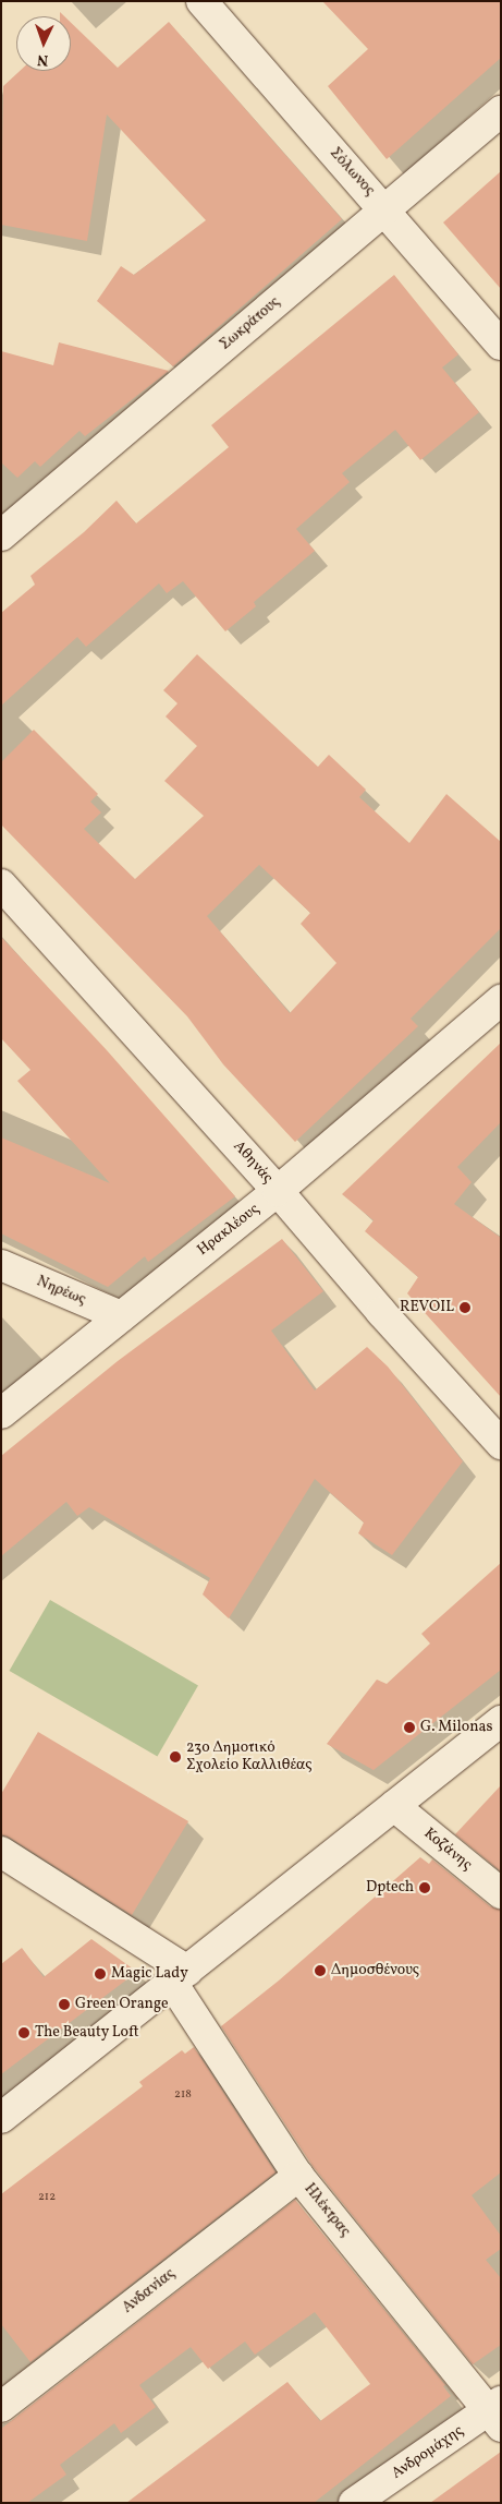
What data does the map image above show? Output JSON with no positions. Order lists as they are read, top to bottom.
{
  "streets": {
    "street": [
      "Σόλωνος",
      "Σωκράτους",
      "Αθηνάς",
      "Ηρακλέους",
      "Νηρέως",
      "Κοζάνης",
      "Ηλέκτρας",
      "Ανδανiας",
      "Ανδρομάχης"
    ]
  },
  "crossings": [
    ["Σόλωνος", "Σωκράτους"],
    ["Αθηνάς", "Ηρακλέους"],
    ["Ηρακλέους", "Νηρέως"],
    ["Ηλέκτρας", "Ανδανiας"],
    ["Ηλέκτρας", "Ανδρομάχης"]
  ],
  "places": [
    "REVOIL",
    "G. Milonas",
    "23ο Δημοτικό Σχολείο Καλλιθέας",
    "Dptech",
    "Δημοσθένους",
    "Magic Lady",
    "Green Orange",
    "The Beauty Loft"
  ],
  "house_numbers": ["218", "212"],
  "north": "bottom"
}
